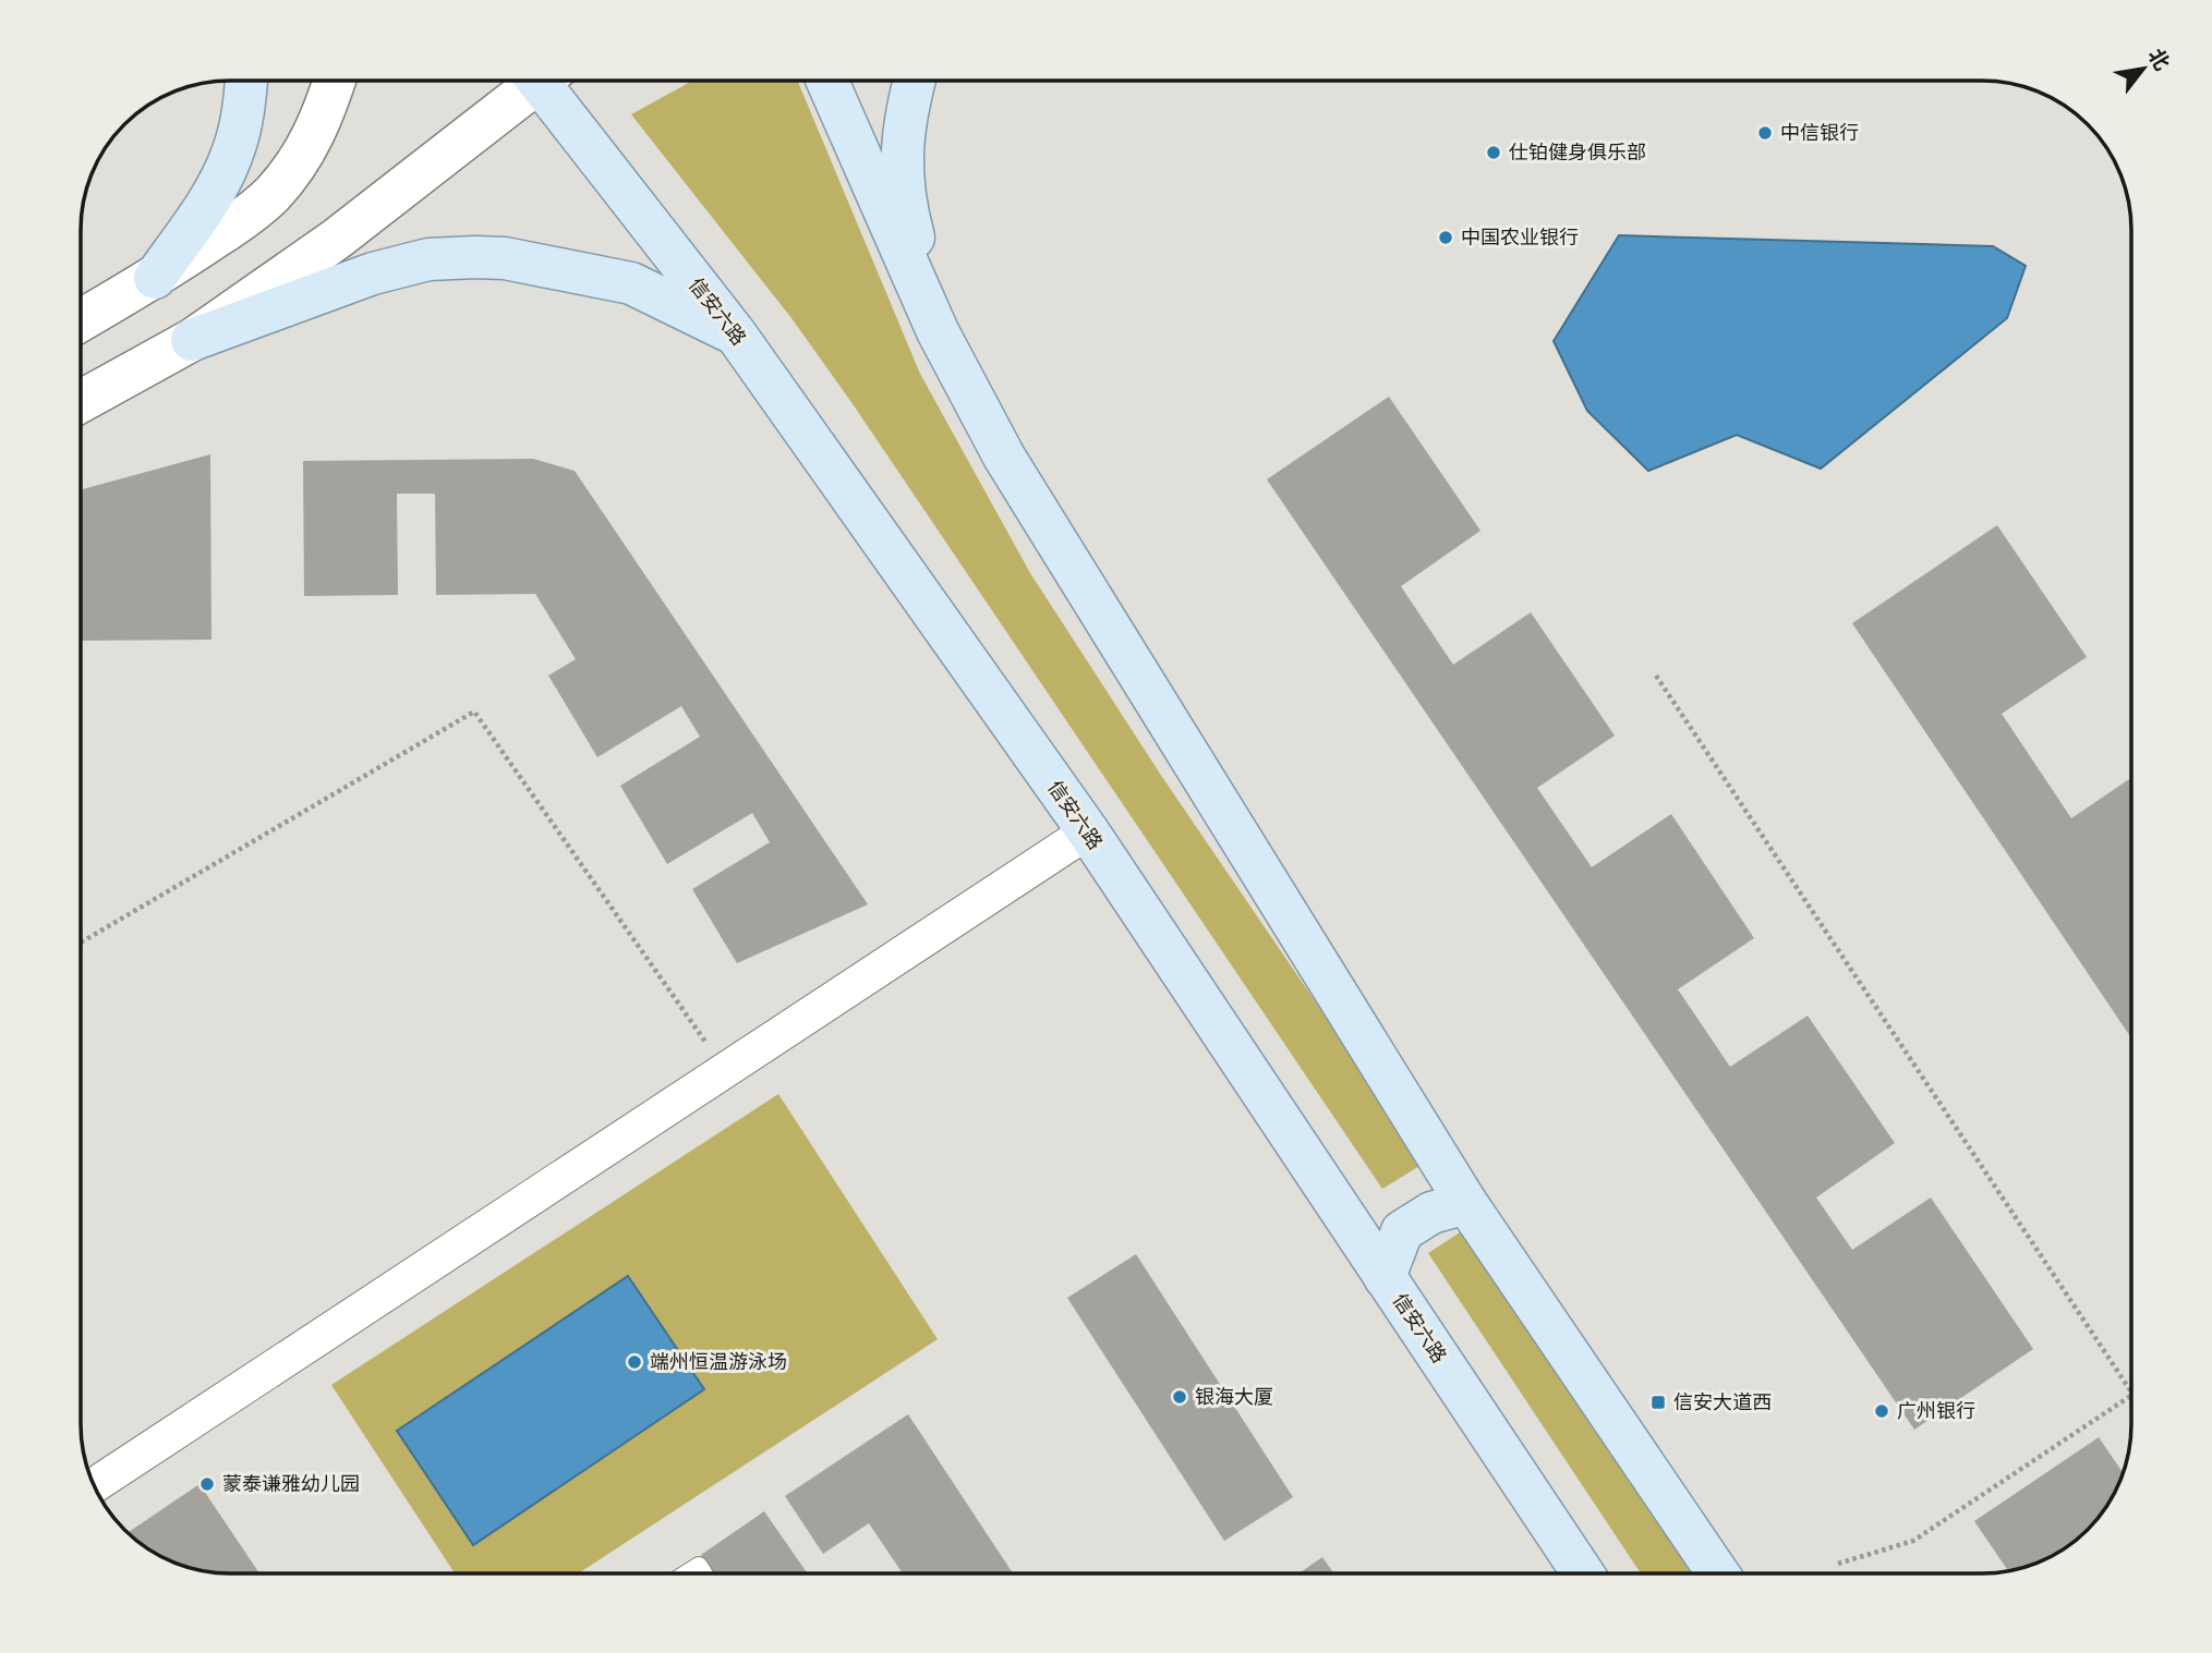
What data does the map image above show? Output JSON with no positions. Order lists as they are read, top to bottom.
{
  "streets": {
    "main road": ["信安六路"]
  },
  "places": {
    "other": [
      "中信银行",
      "仕铂健身俱乐部",
      "中国农业银行",
      "端州恒温游泳场",
      "银海大厦",
      "广州银行",
      "蒙泰谦雅幼儿园"
    ],
    "transit": ["信安大道西"]
  },
  "north": "top right"
}
